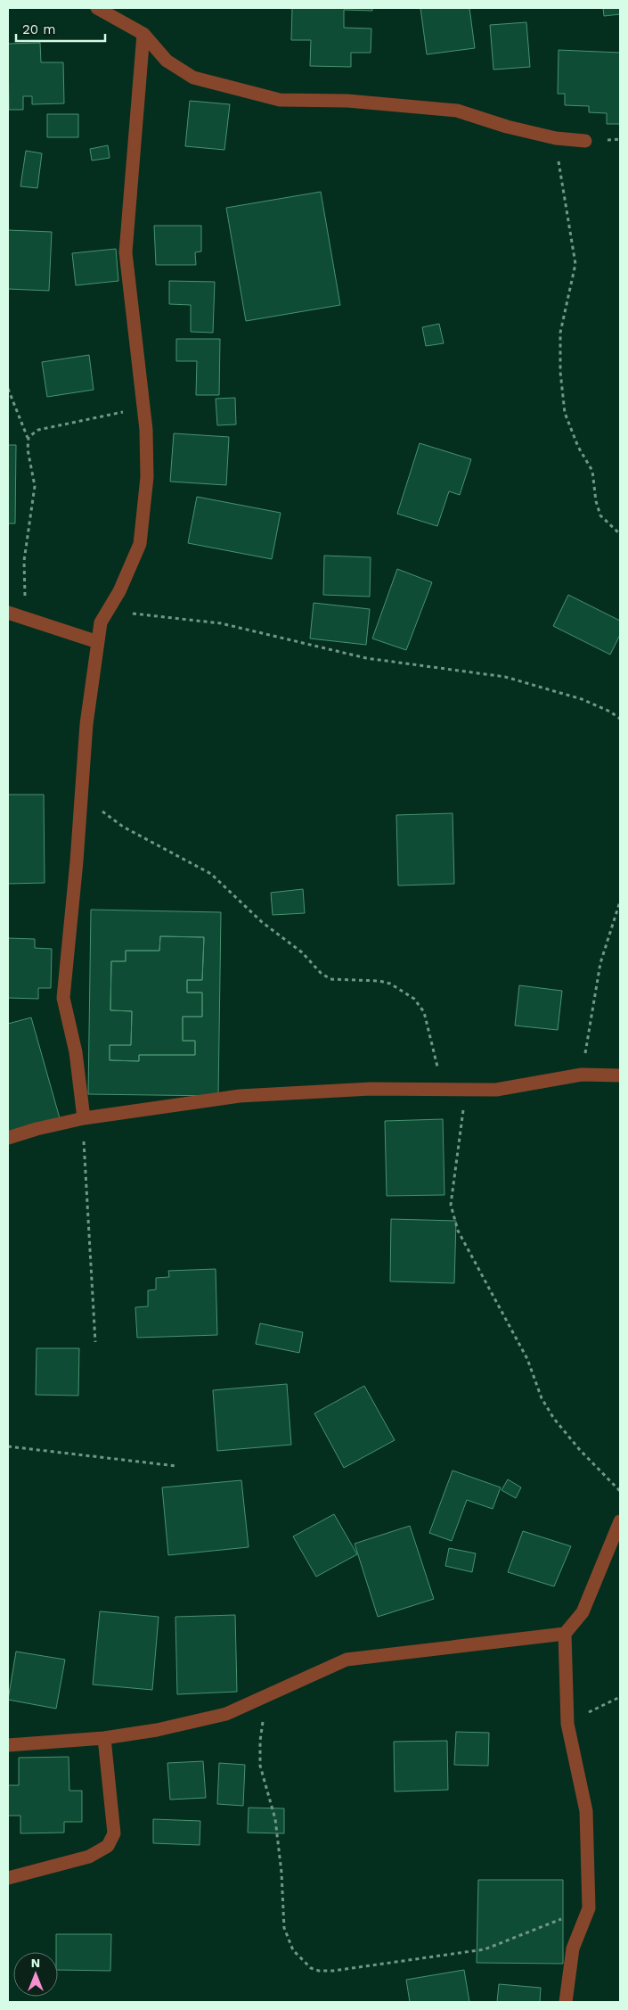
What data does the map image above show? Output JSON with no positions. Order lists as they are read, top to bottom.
{
  "scale_bar": "20 m",
  "north": "top"
}
